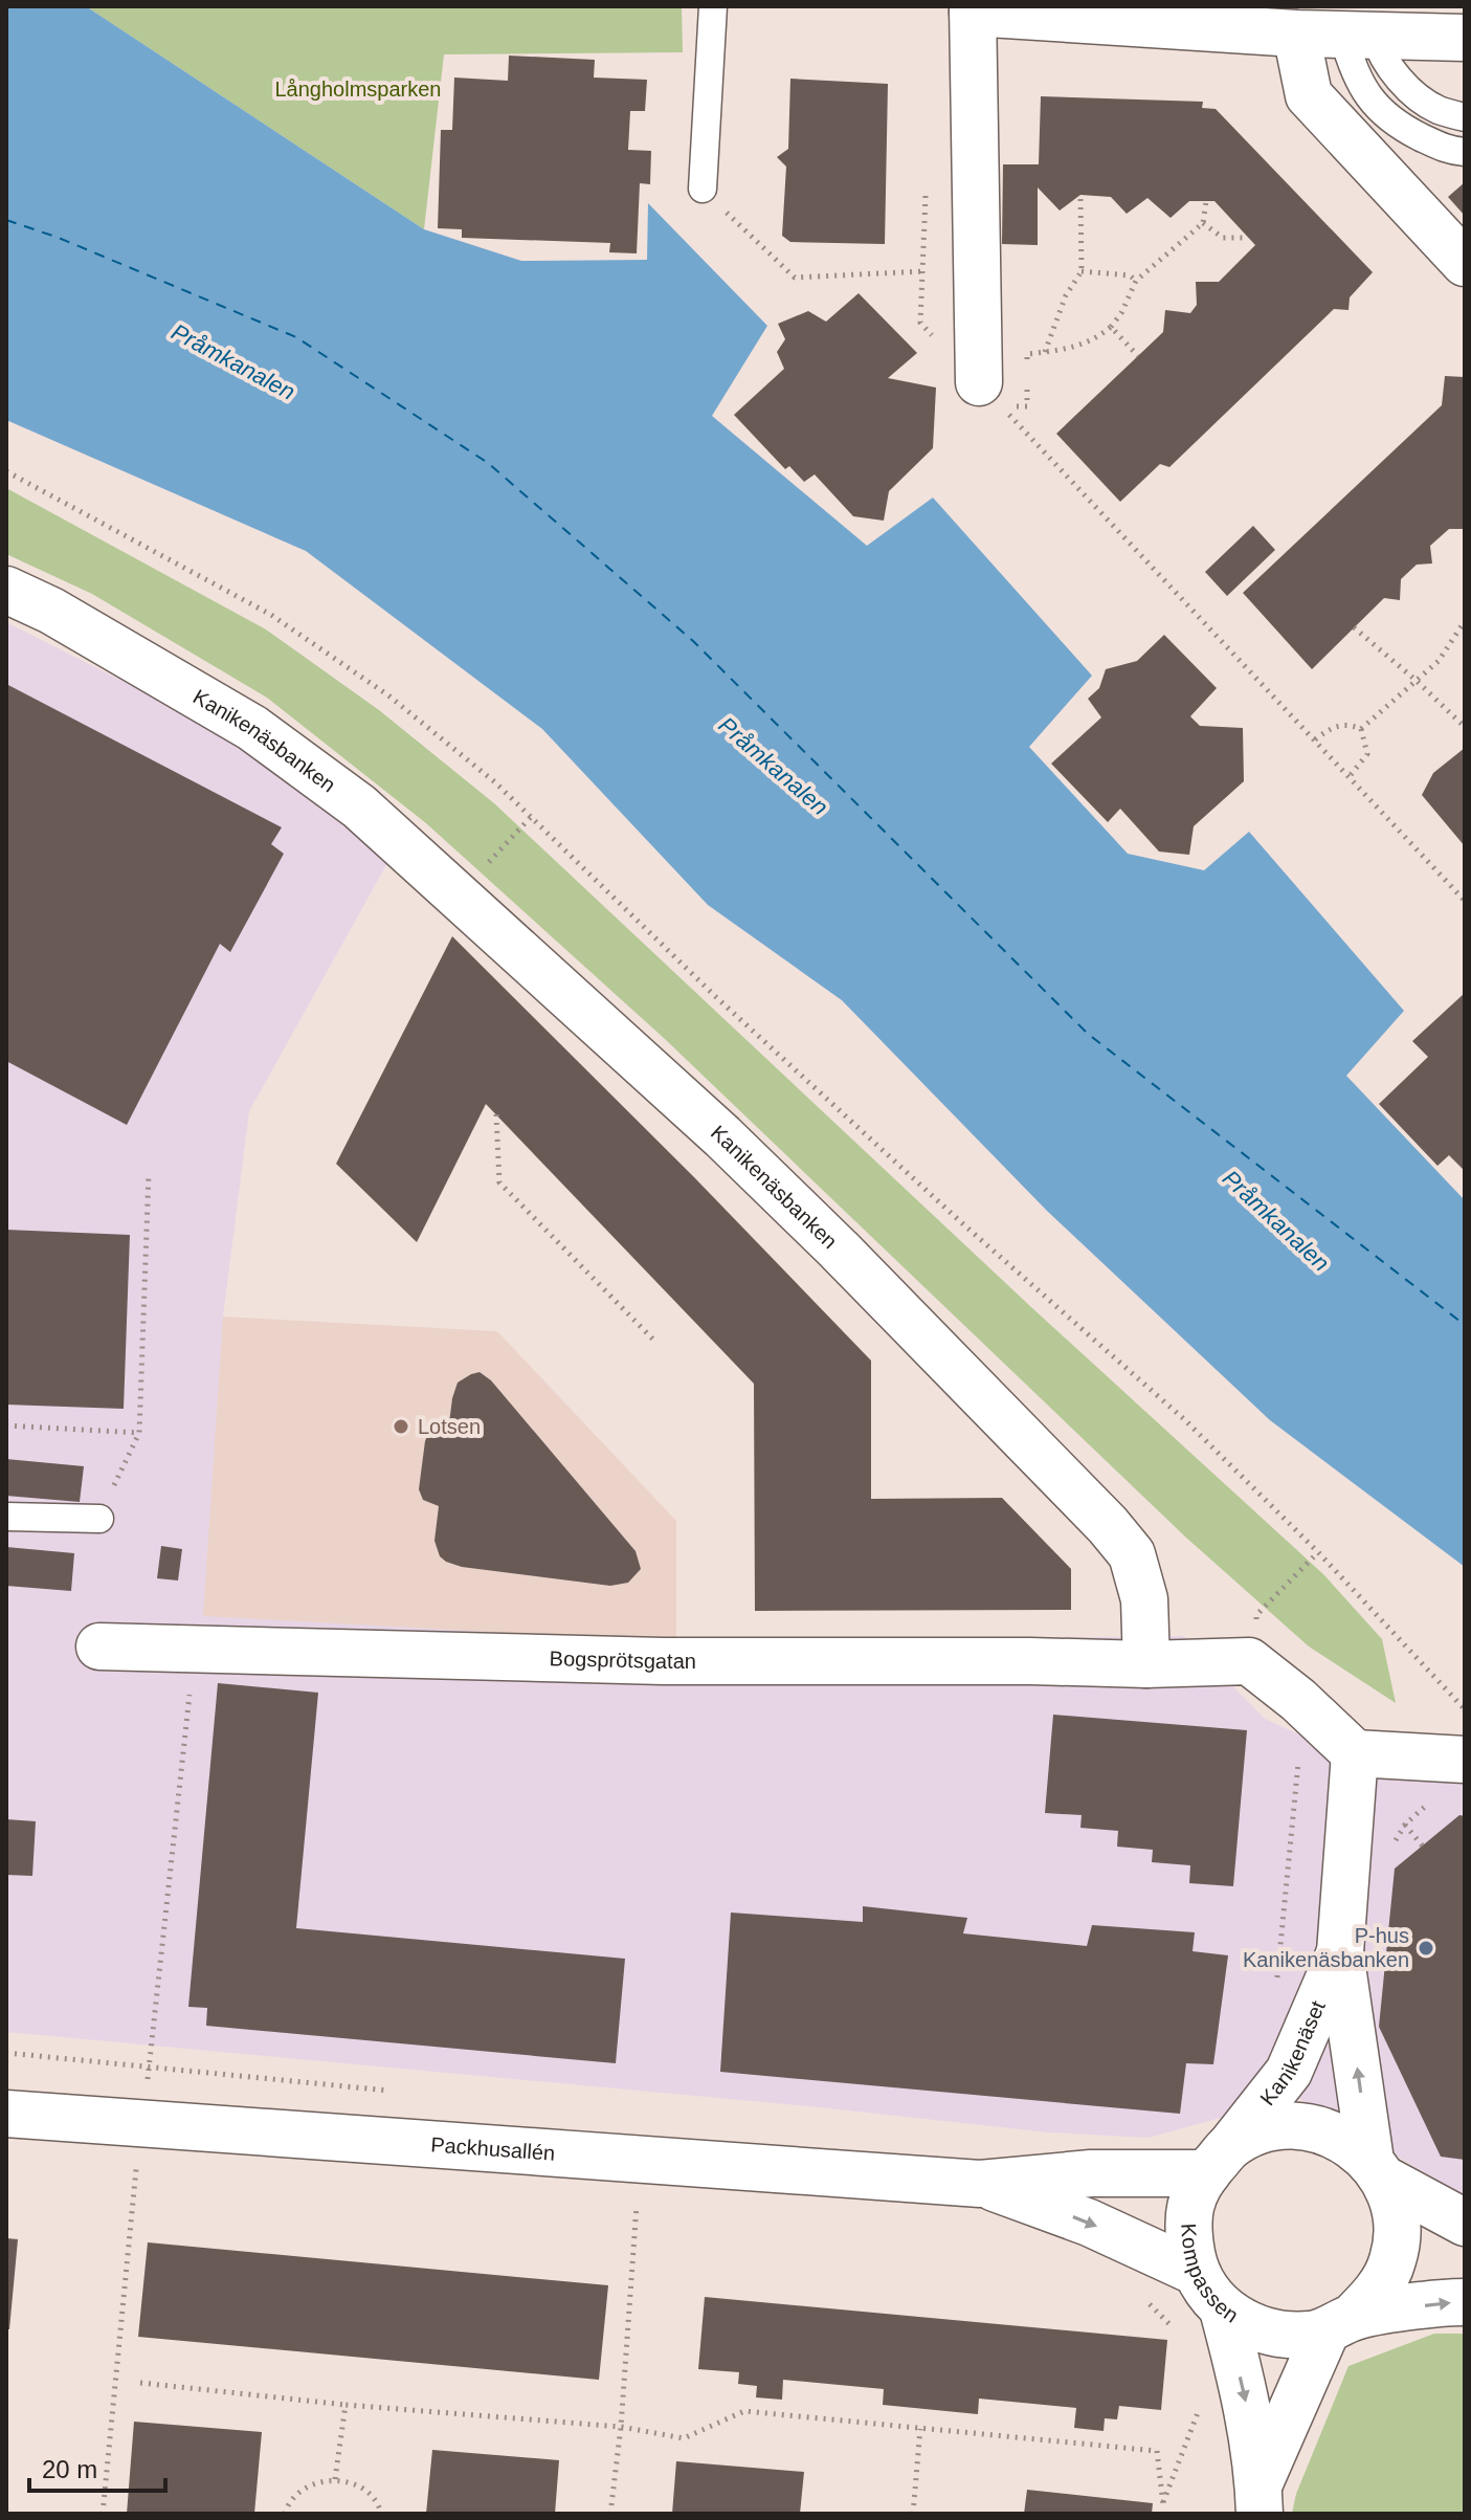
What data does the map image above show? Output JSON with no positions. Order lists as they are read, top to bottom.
{
  "streets": {
    "street": [
      "Kanikenäsbanken",
      "Bogsprötsgatan",
      "Kanikenäset",
      "Packhusallén",
      "Kompassen"
    ]
  },
  "crossings": [
    ["Kanikenäsbanken", "Bogsprötsgatan"],
    ["Kanikenäset", "Packhusallén"],
    ["Kanikenäset", "Kompassen"],
    ["Packhusallén", "Kompassen"]
  ],
  "water": ["Pråmkanalen"],
  "parks": ["Långholmsparken"],
  "places": ["Lotsen", "P-hus Kanikenäsbanken"],
  "scale_bar": "20 m"
}
